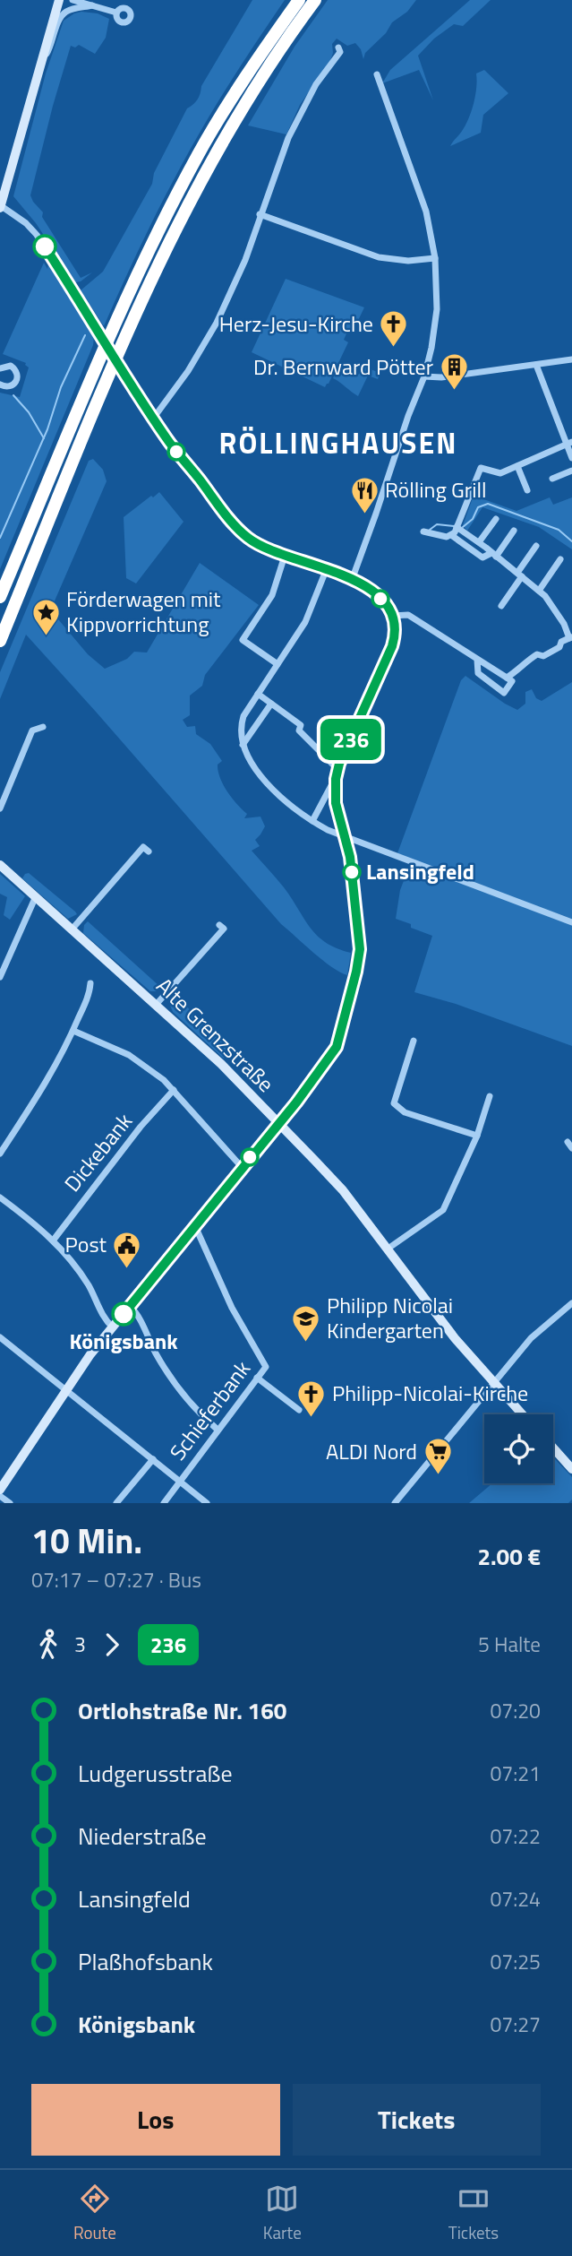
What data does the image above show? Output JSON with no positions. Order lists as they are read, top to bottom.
{
  "streets": {
    "street": ["Alte Grenzstraße", "Dickebank", "Schieferbank"]
  },
  "districts": ["RÖLLINGHAUSEN"],
  "places": {
    "church": ["Herz-Jesu-Kirche", "Philipp-Nicolai-Kirche"],
    "building": ["Dr. Bernward Pötter"],
    "restaurant": ["Rölling Grill"],
    "place": ["Förderwagen mit Kippvorrichtung"],
    "other": ["Lansingfeld", "Königsbank"],
    "public building": ["Post"],
    "school or university": ["Philipp Nicolai Kindergarten"],
    "supermarket": ["ALDI Nord"]
  },
  "lines": ["bus line 236"],
  "page": {
    "on_map": "236",
    "heading": ["10 Min.", "07:17 – 07:27 · Bus", "2.00 €"],
    "legs": ["3", "236", "5 Halte"],
    "list": [
      {
        "name": "Ortlohstraße Nr. 160",
        "value": "07:20"
      },
      {
        "name": "Ludgerusstraße",
        "value": "07:21"
      },
      {
        "name": "Niederstraße",
        "value": "07:22"
      },
      {
        "name": "Lansingfeld",
        "value": "07:24"
      },
      {
        "name": "Plaßhofsbank",
        "value": "07:25"
      },
      {
        "name": "Königsbank",
        "value": "07:27"
      }
    ],
    "buttons": ["Los", "Tickets"],
    "tabs": ["Route", "Karte", "Tickets"]
  }
}
